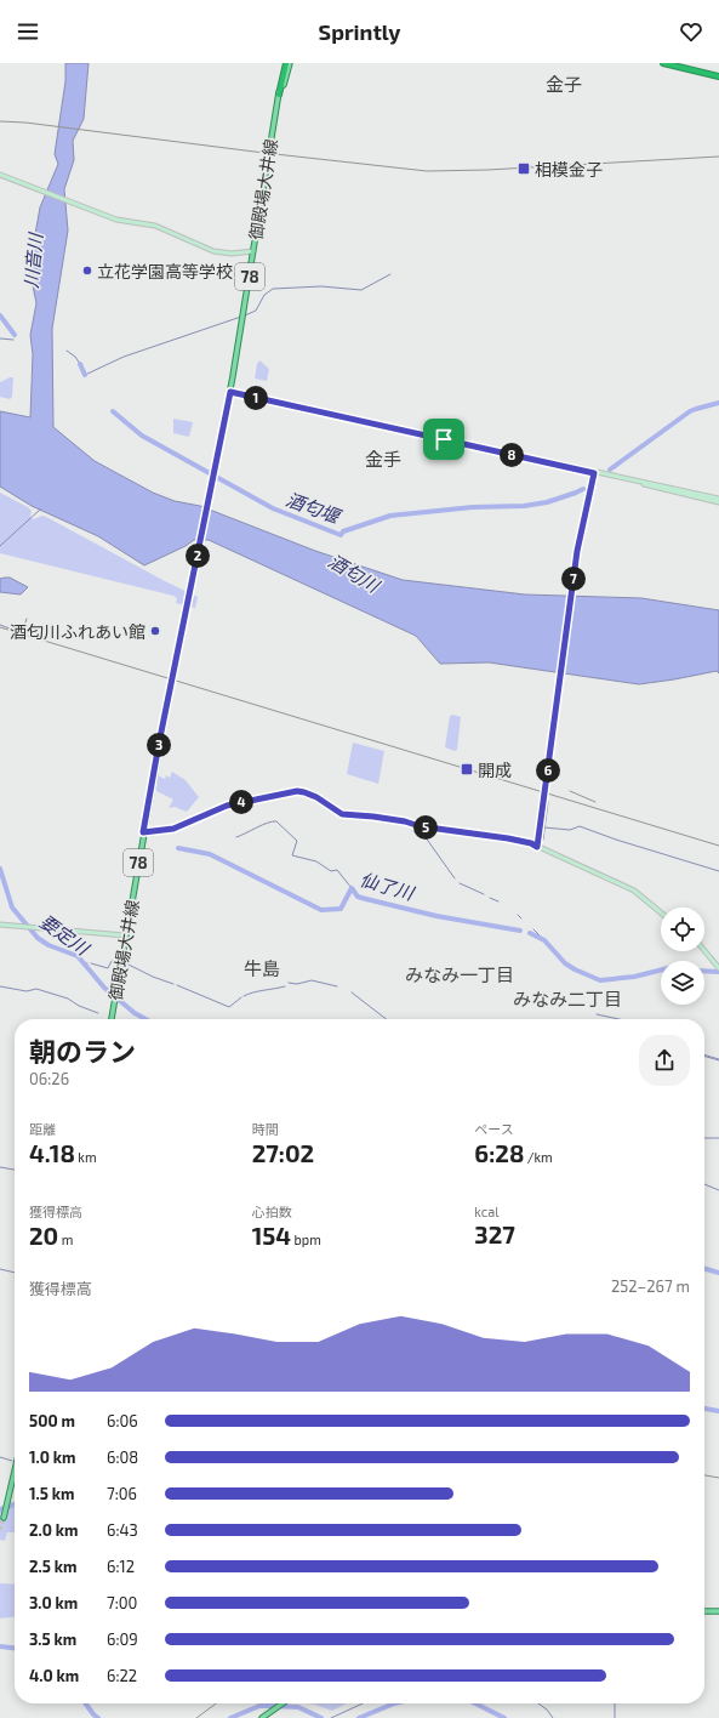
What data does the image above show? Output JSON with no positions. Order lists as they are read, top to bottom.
{
  "streets": {
    "main road": ["御殿場大井線", "78"]
  },
  "districts": [
    "金子",
    "金手",
    "牛島",
    "みなみ一丁目",
    "みなみ二丁目"
  ],
  "water": [
    "川音川",
    "酒匂堰",
    "酒匂川",
    "仙了川",
    "要定川"
  ],
  "places": {
    "transit": ["相模金子", "開成"],
    "other": ["立花学園高等学校", "酒匂川ふれあい館"]
  },
  "page": {
    "header": "Sprintly",
    "pins": [
      "1",
      "8",
      "2",
      "7",
      "3",
      "6",
      "4",
      "5"
    ],
    "heading": ["朝のラン", "06:26"],
    "stats": [
      ["距離", "4.18 km"],
      ["時間", "27:02"],
      ["ペース", "6:28 /km"],
      ["獲得標高", "20 m"],
      ["心拍数", "154 bpm"],
      ["kcal", "327"]
    ],
    "chart": ["獲得標高", "252–267 m"],
    "list": [
      {
        "name": "500 m",
        "note": "6:06"
      },
      {
        "name": "1.0 km",
        "note": "6:08"
      },
      {
        "name": "1.5 km",
        "note": "7:06"
      },
      {
        "name": "2.0 km",
        "note": "6:43"
      },
      {
        "name": "2.5 km",
        "note": "6:12"
      },
      {
        "name": "3.0 km",
        "note": "7:00"
      },
      {
        "name": "3.5 km",
        "note": "6:09"
      },
      {
        "name": "4.0 km",
        "note": "6:22"
      }
    ]
  }
}
